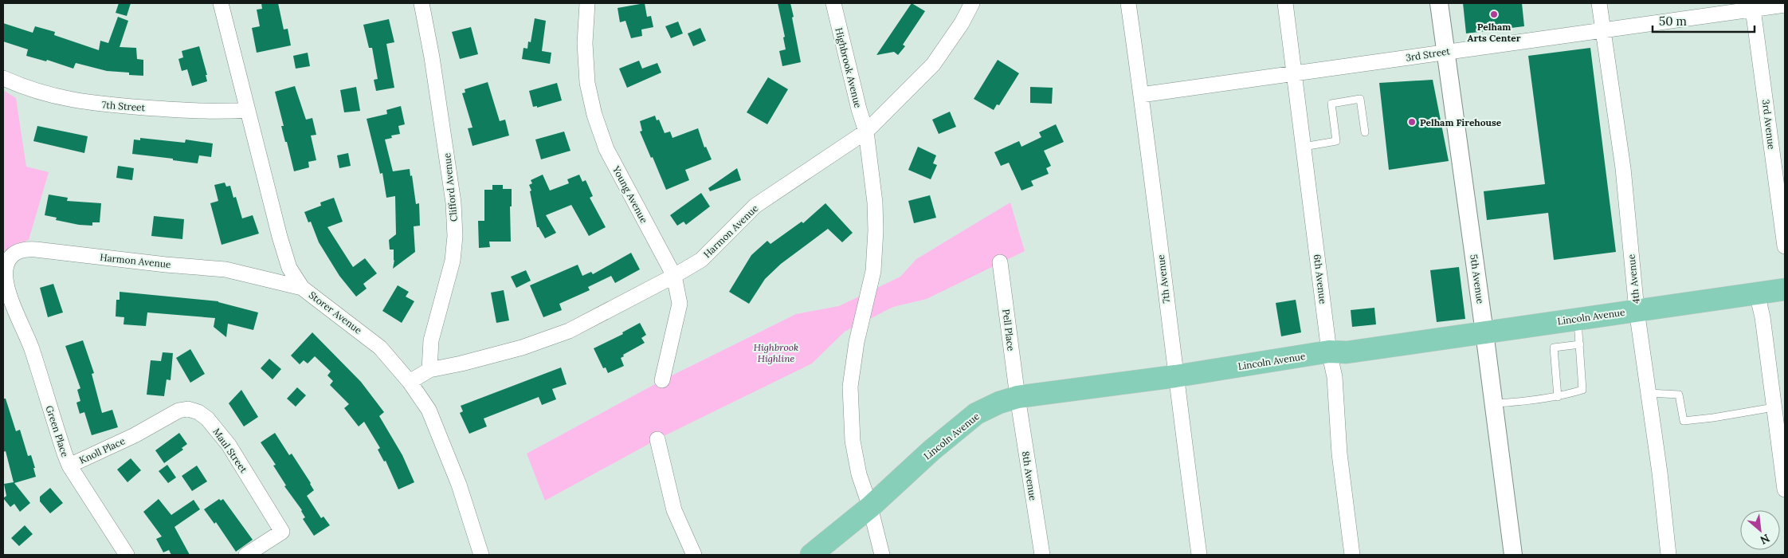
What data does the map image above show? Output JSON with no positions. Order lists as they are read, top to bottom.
{
  "streets": {
    "main road": ["Lincoln Avenue"],
    "street": [
      "3rd Street",
      "Highbrook Avenue",
      "7th Street",
      "3rd Avenue",
      "Clifford Avenue",
      "Young Avenue",
      "Harmon Avenue",
      "7th Avenue",
      "6th Avenue",
      "5th Avenue",
      "4th Avenue",
      "Storer Avenue",
      "Pell Place",
      "Green Place",
      "Knoll Place",
      "Maul Street",
      "8th Avenue"
    ]
  },
  "crossings": [
    ["3rd Street", "3rd Avenue"],
    ["3rd Street", "7th Avenue"],
    ["3rd Street", "6th Avenue"],
    ["3rd Street", "5th Avenue"],
    ["3rd Street", "4th Avenue"],
    ["Highbrook Avenue", "Harmon Avenue"],
    ["Highbrook Avenue", "Lincoln Avenue"],
    ["7th Street", "Storer Avenue"],
    ["Clifford Avenue", "Harmon Avenue"],
    ["Young Avenue", "Harmon Avenue"],
    ["Harmon Avenue", "Storer Avenue"],
    ["Harmon Avenue", "Green Place"],
    ["7th Avenue", "Lincoln Avenue"],
    ["6th Avenue", "Lincoln Avenue"],
    ["5th Avenue", "Lincoln Avenue"],
    ["4th Avenue", "Lincoln Avenue"],
    ["Lincoln Avenue", "Pell Place"],
    ["Lincoln Avenue", "8th Avenue"],
    ["Pell Place", "8th Avenue"],
    ["Green Place", "Knoll Place"],
    ["Knoll Place", "Maul Street"]
  ],
  "parks": ["Highbrook Highline"],
  "places": ["Pelham Arts Center", "Pelham Firehouse"],
  "scale_bar": "50 m",
  "north": "bottom right"
}
